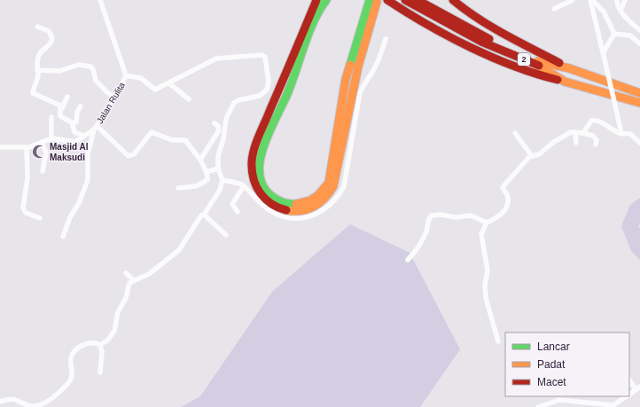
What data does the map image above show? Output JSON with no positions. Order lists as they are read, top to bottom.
{
  "streets": {
    "highway": ["2"],
    "street": ["Jalan Rulita"]
  },
  "places": {
    "mosque": ["Masjid Al Maksudi"]
  },
  "legend": ["Lancar", "Padat", "Macet"]
}
